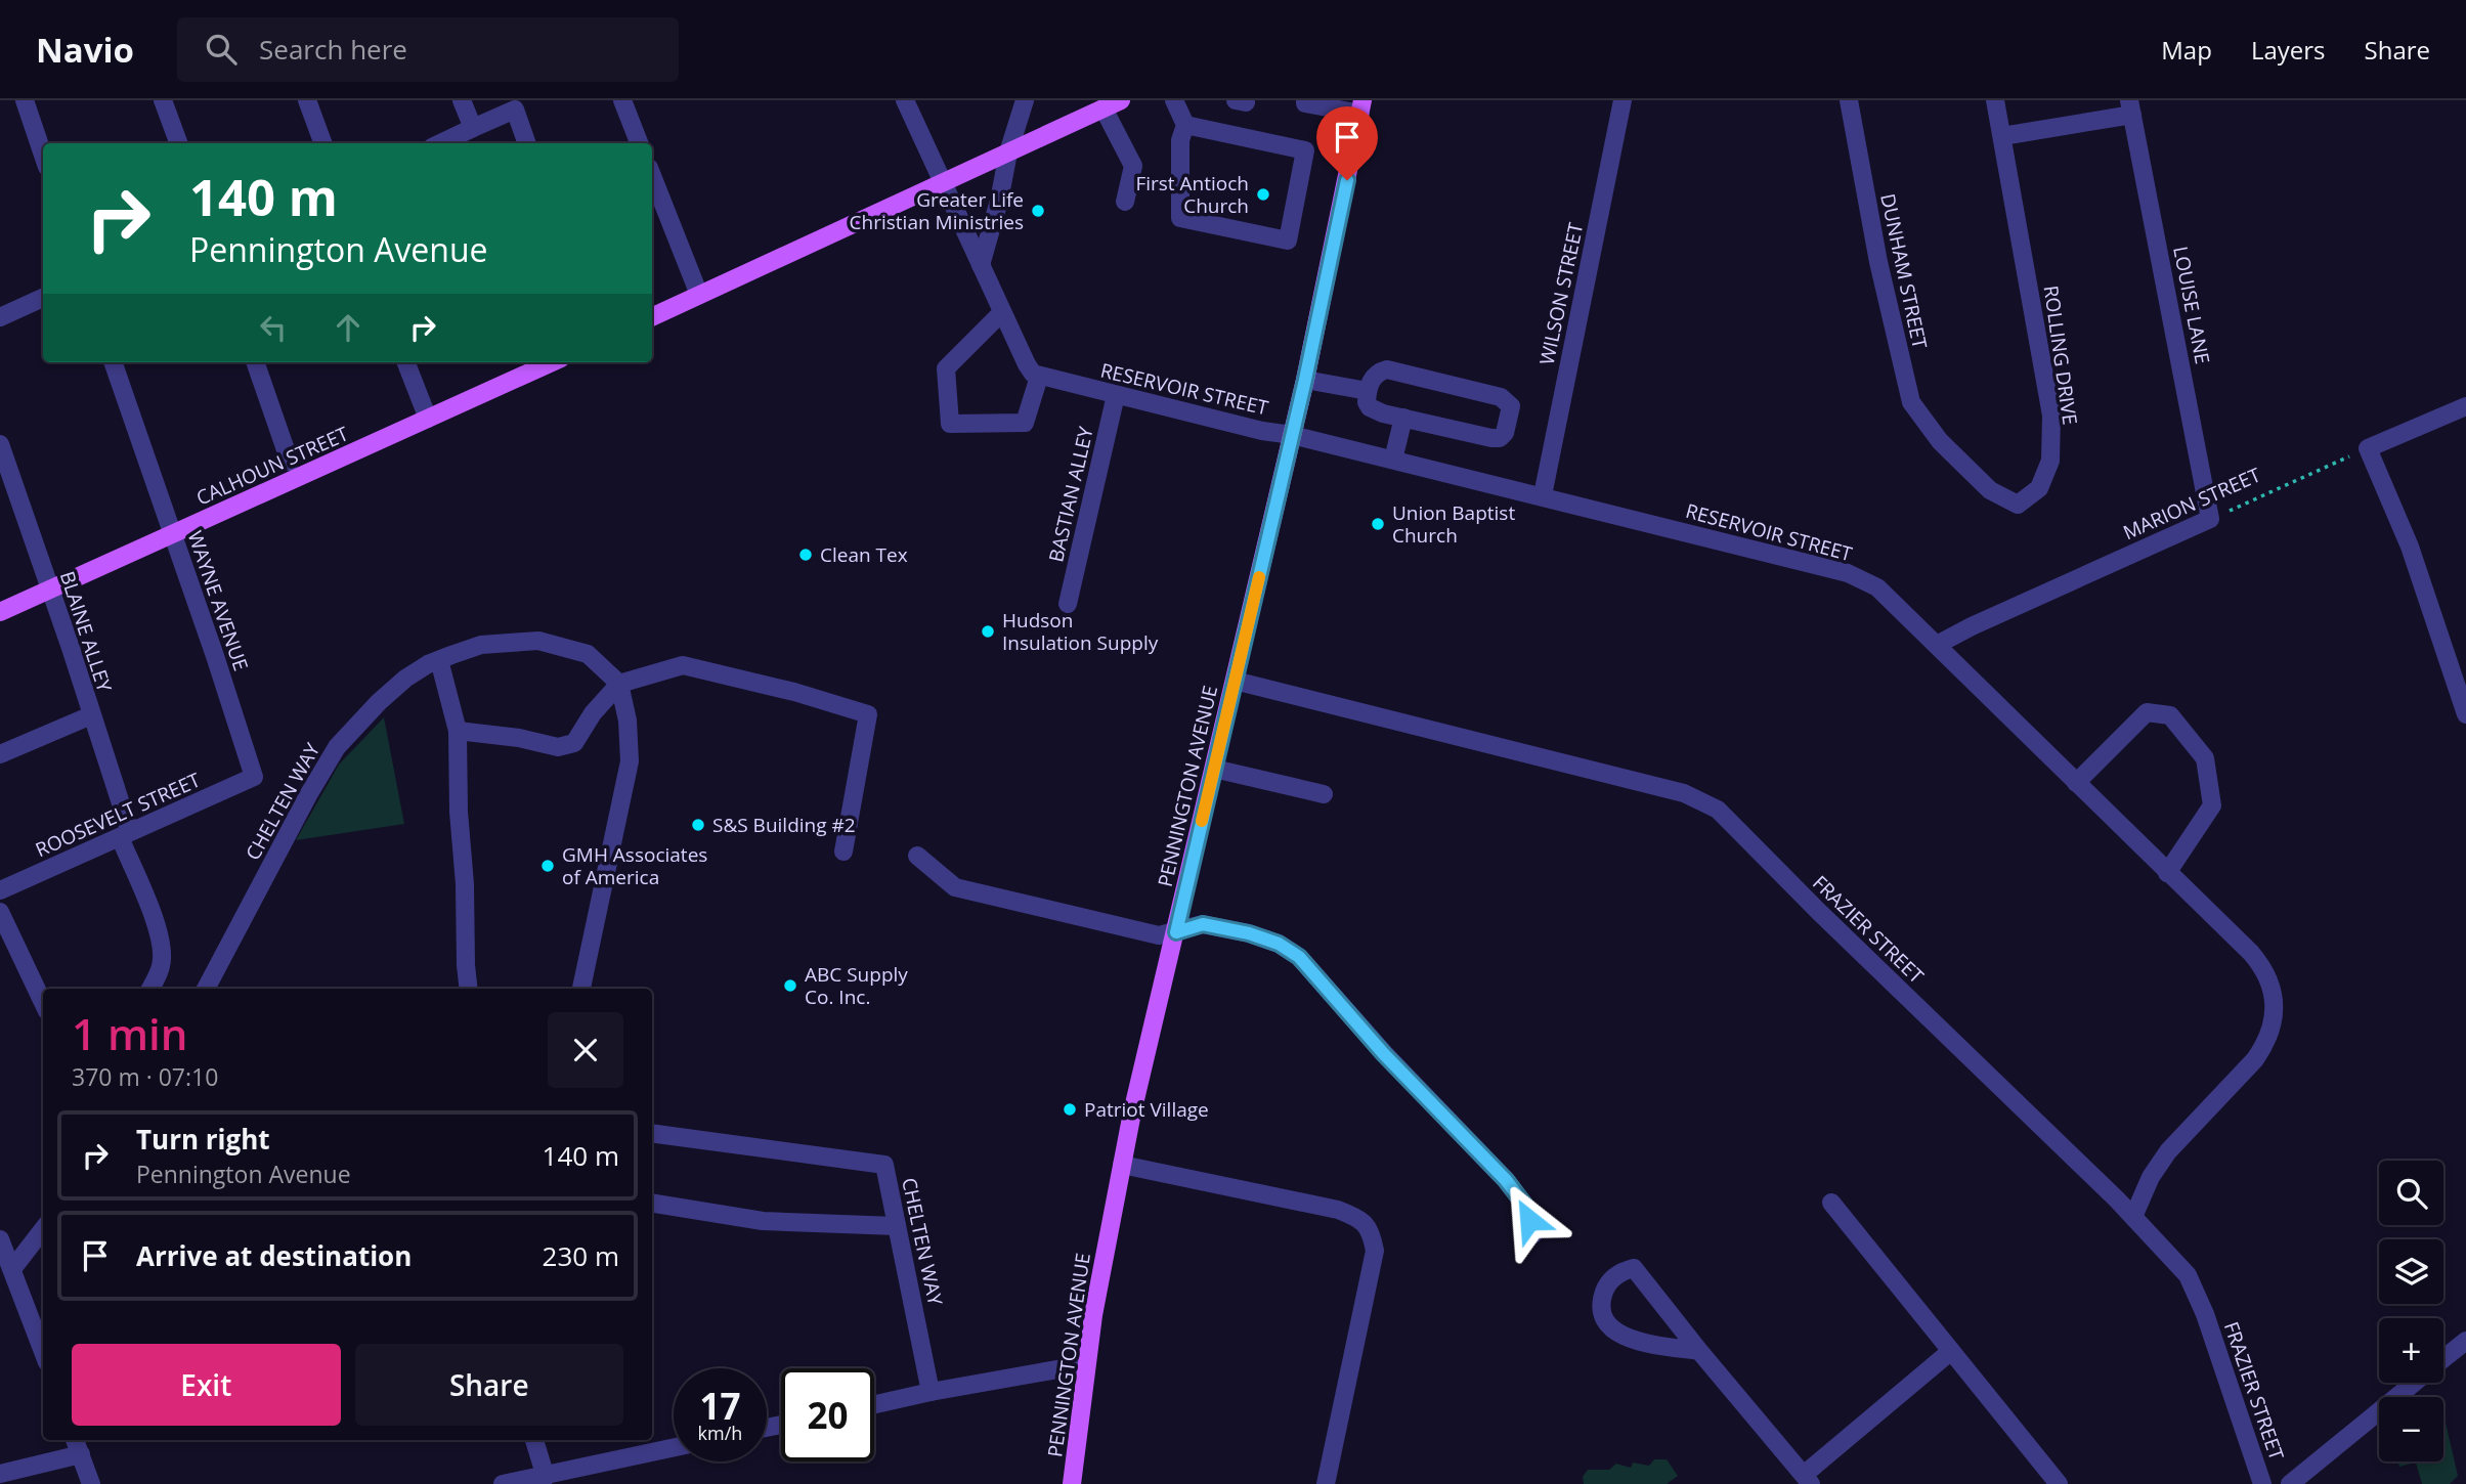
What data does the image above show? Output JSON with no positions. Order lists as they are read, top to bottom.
{
  "streets": {
    "main road": ["CALHOUN STREET", "PENNINGTON AVENUE"],
    "street": [
      "DUNHAM STREET",
      "WILSON STREET",
      "LOUISE LANE",
      "ROLLING DRIVE",
      "RESERVOIR STREET",
      "BASTIAN ALLEY",
      "MARION STREET",
      "WAYNE AVENUE",
      "BLAINE ALLEY",
      "CHELTEN WAY",
      "ROOSEVELT STREET",
      "FRAZIER STREET"
    ]
  },
  "crossings": [
    ["DUNHAM STREET", "ROLLING DRIVE"],
    ["WILSON STREET", "RESERVOIR STREET"],
    ["LOUISE LANE", "MARION STREET"],
    ["RESERVOIR STREET", "BASTIAN ALLEY"],
    ["RESERVOIR STREET", "MARION STREET"],
    ["RESERVOIR STREET", "PENNINGTON AVENUE"],
    ["RESERVOIR STREET", "FRAZIER STREET"],
    ["CALHOUN STREET", "WAYNE AVENUE"],
    ["CALHOUN STREET", "BLAINE ALLEY"],
    ["WAYNE AVENUE", "ROOSEVELT STREET"],
    ["BLAINE ALLEY", "ROOSEVELT STREET"],
    ["PENNINGTON AVENUE", "FRAZIER STREET"]
  ],
  "places": [
    "First Antioch Church",
    "Greater Life Christian Ministries",
    "Union Baptist Church",
    "Clean Tex",
    "Hudson Insulation Supply",
    "S&S Building #2",
    "GMH Associates of America",
    "ABC Supply Co. Inc.",
    "Patriot Village"
  ],
  "page": {
    "header": "Navio",
    "search": "Search here",
    "nav": ["Map", "Layers", "Share"],
    "turn": ["140 m", "Pennington Avenue"],
    "heading": ["1 min", "370 m · 07:10"],
    "list": [
      {
        "name": "Turn right",
        "note": "Pennington Avenue",
        "value": "140 m"
      },
      {
        "name": "Arrive at destination",
        "value": "230 m"
      }
    ],
    "map_buttons": ["+", "−"],
    "buttons": ["Exit", "Share"],
    "speed": "17 km/h",
    "limit": "20"
  }
}
